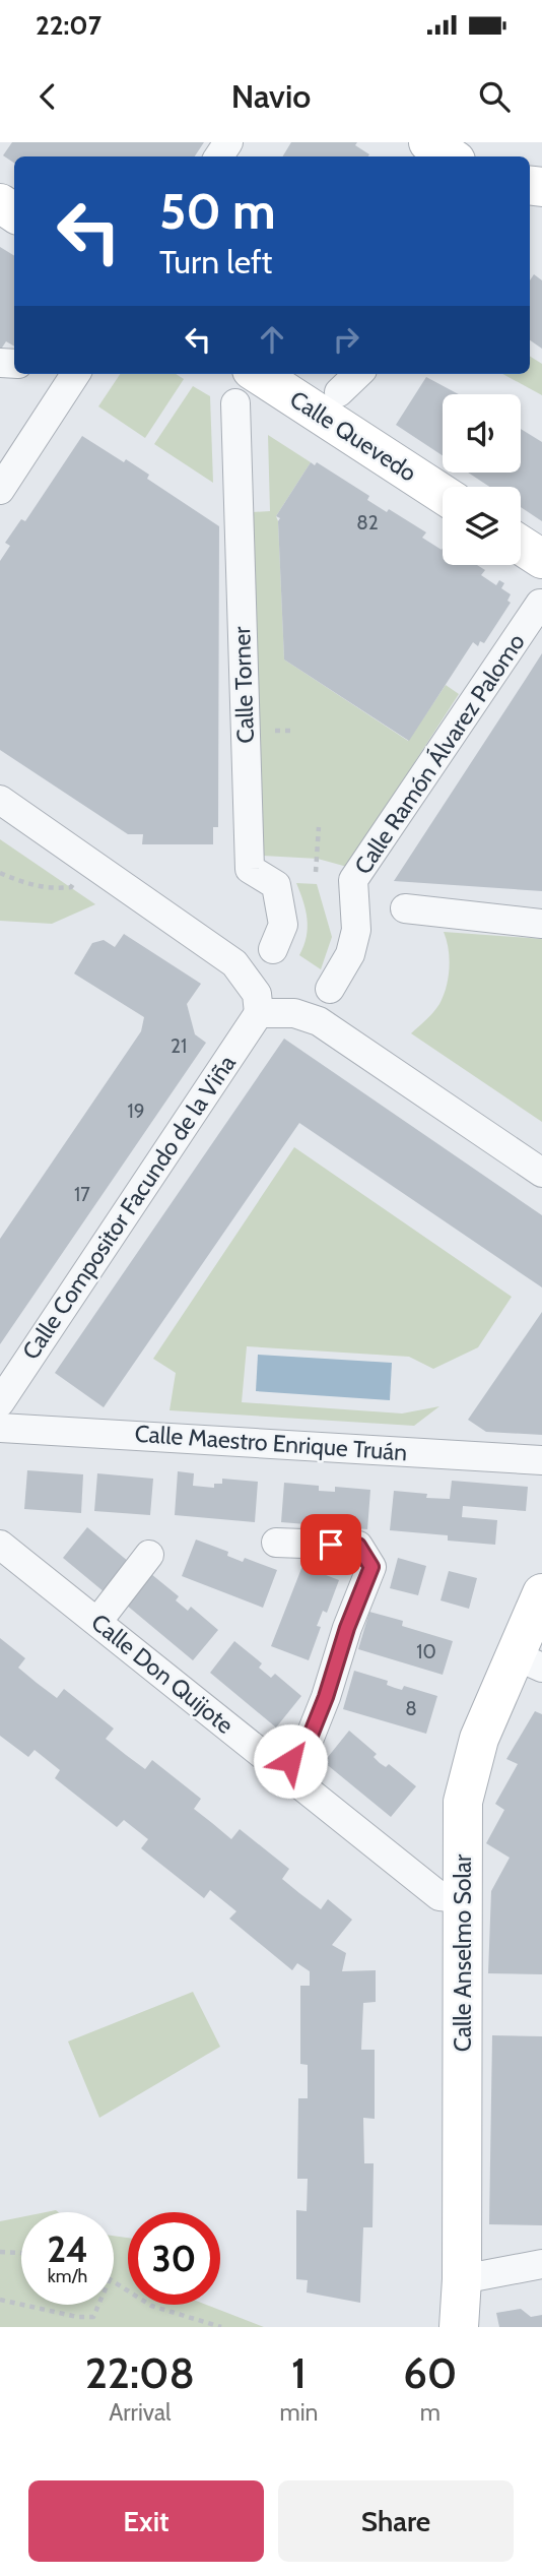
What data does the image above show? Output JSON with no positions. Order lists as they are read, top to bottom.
{
  "streets": {
    "main road": ["Calle Quevedo", "Calle Anselmo Solar"],
    "street": [
      "Calle Torner",
      "Calle Ramón Álvarez Palomo",
      "Calle Compositor Facundo de la Viña",
      "Calle Maestro Enrique Truán",
      "Calle Don Quijote"
    ]
  },
  "crossings": [
    ["Calle Quevedo", "Calle Torner"],
    ["Calle Don Quijote", "Calle Anselmo Solar"]
  ],
  "house_numbers": [
    "82",
    "21",
    "19",
    "17",
    "10",
    "8"
  ],
  "page": {
    "status": "22:07",
    "header": "Navio",
    "turn": ["50 m", "Turn left"],
    "speed": "24 km/h",
    "limit": "30",
    "eta": [
      "22:08",
      "Arrival",
      "1",
      "min",
      "60",
      "m"
    ],
    "buttons": ["Exit", "Share"]
  }
}
